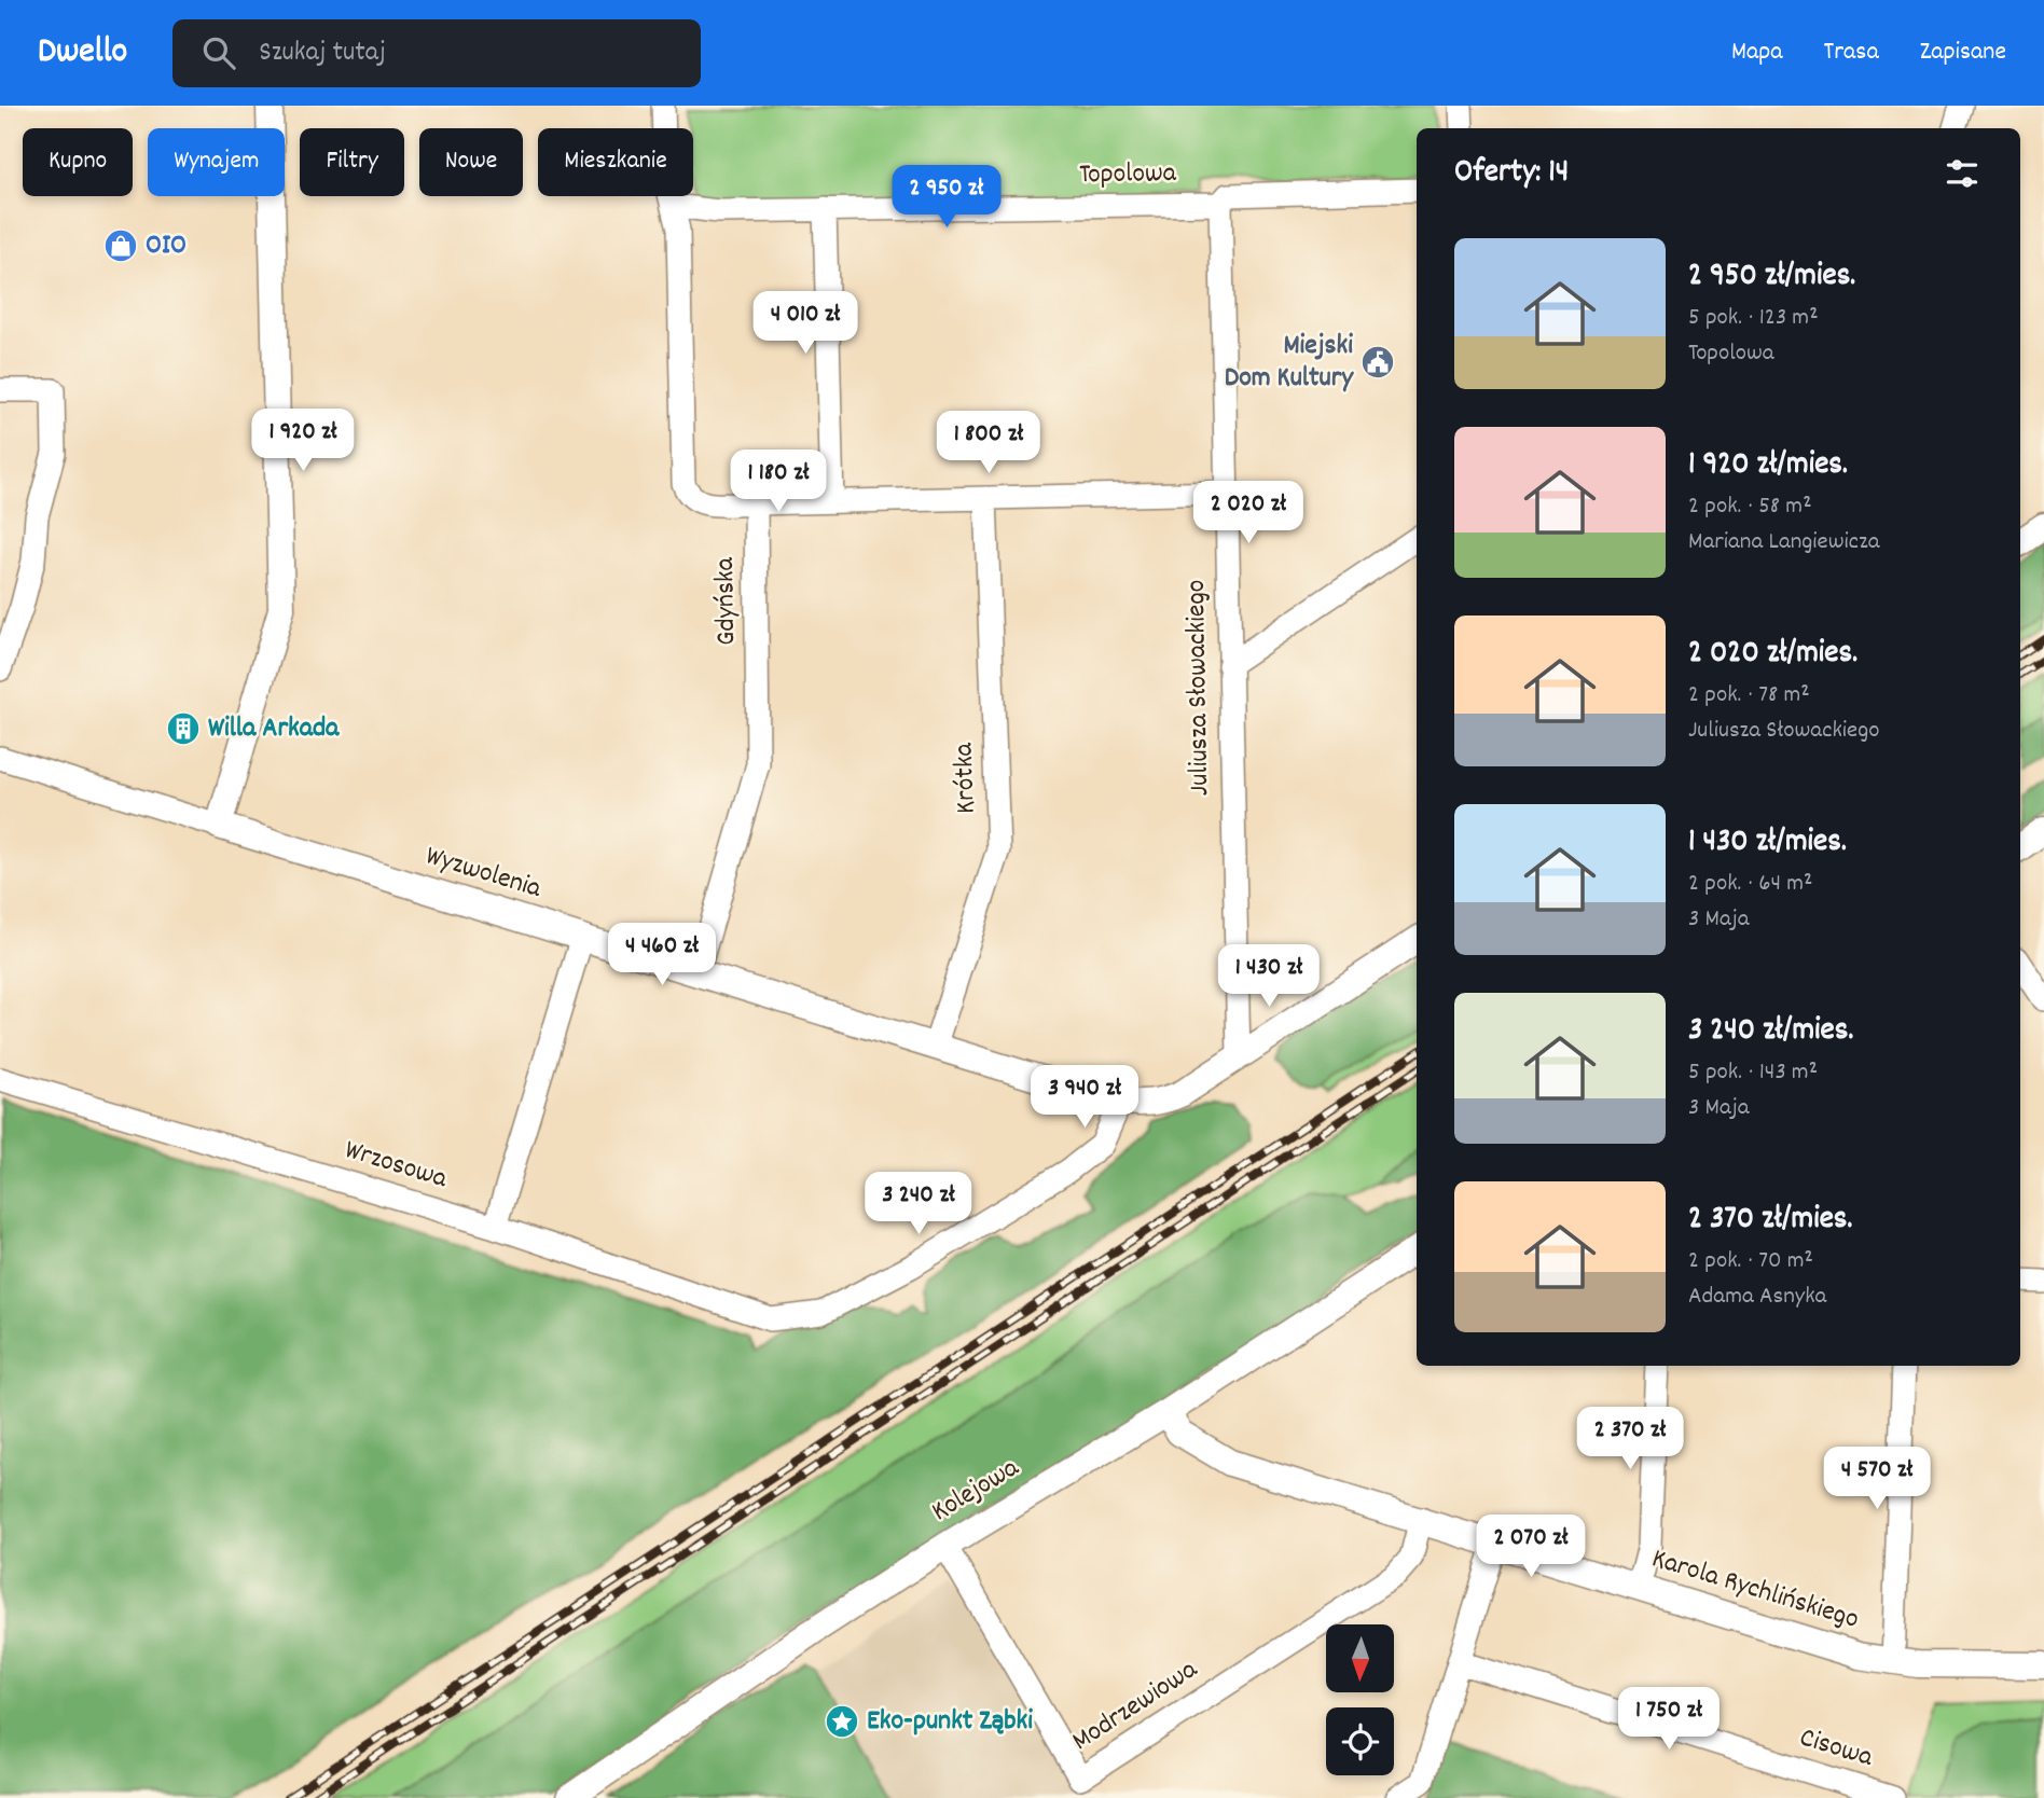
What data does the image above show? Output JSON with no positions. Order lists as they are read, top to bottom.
{
  "streets": {
    "street": [
      "Topolowa",
      "Gdyńska",
      "Juliusza Słowackiego",
      "Krótka",
      "Wyzwolenia",
      "Wrzosowa",
      "Kolejowa",
      "Karola Rychlińskiego",
      "Modrzewiowa",
      "Cisowa"
    ]
  },
  "crossings": [
    ["Topolowa", "Juliusza Słowackiego"],
    ["Gdyńska", "Wyzwolenia"],
    ["Juliusza Słowackiego", "Wyzwolenia"],
    ["Krótka", "Wyzwolenia"],
    ["Wyzwolenia", "Wrzosowa"],
    ["Kolejowa", "Karola Rychlińskiego"],
    ["Kolejowa", "Modrzewiowa"],
    ["Karola Rychlińskiego", "Modrzewiowa"]
  ],
  "places": {
    "shop": ["OIO"],
    "public building": ["Miejski Dom Kultury"],
    "building": ["Willa Arkada"],
    "place": ["Eko-punkt Ząbki"]
  },
  "north": "bottom",
  "page": {
    "header": "Dwello",
    "search": "Szukaj tutaj",
    "nav": ["Mapa", "Trasa", "Zapisane"],
    "chip": [
      "Kupno",
      "Wynajem",
      "Filtry",
      "Nowe",
      "Mieszkanie"
    ],
    "heading": "Oferty: 14",
    "price": [
      "2 950 zł",
      "4 010 zł",
      "1 920 zł",
      "1 800 zł",
      "1 180 zł",
      "2 020 zł",
      "4 460 zł",
      "1 430 zł",
      "3 940 zł",
      "3 240 zł",
      "2 370 zł",
      "4 570 zł",
      "2 070 zł",
      "1 750 zł"
    ],
    "list": [
      {
        "name": "2 950 zł/mies.",
        "note": "5 pok. · 123 m² · Topolowa"
      },
      {
        "name": "1 920 zł/mies.",
        "note": "2 pok. · 58 m² · Mariana Langiewicza"
      },
      {
        "name": "2 020 zł/mies.",
        "note": "2 pok. · 78 m² · Juliusza Słowackiego"
      },
      {
        "name": "1 430 zł/mies.",
        "note": "2 pok. · 64 m² · 3 Maja"
      },
      {
        "name": "3 240 zł/mies.",
        "note": "5 pok. · 143 m² · 3 Maja"
      },
      {
        "name": "2 370 zł/mies.",
        "note": "2 pok. · 70 m² · Adama Asnyka"
      }
    ]
  }
}
